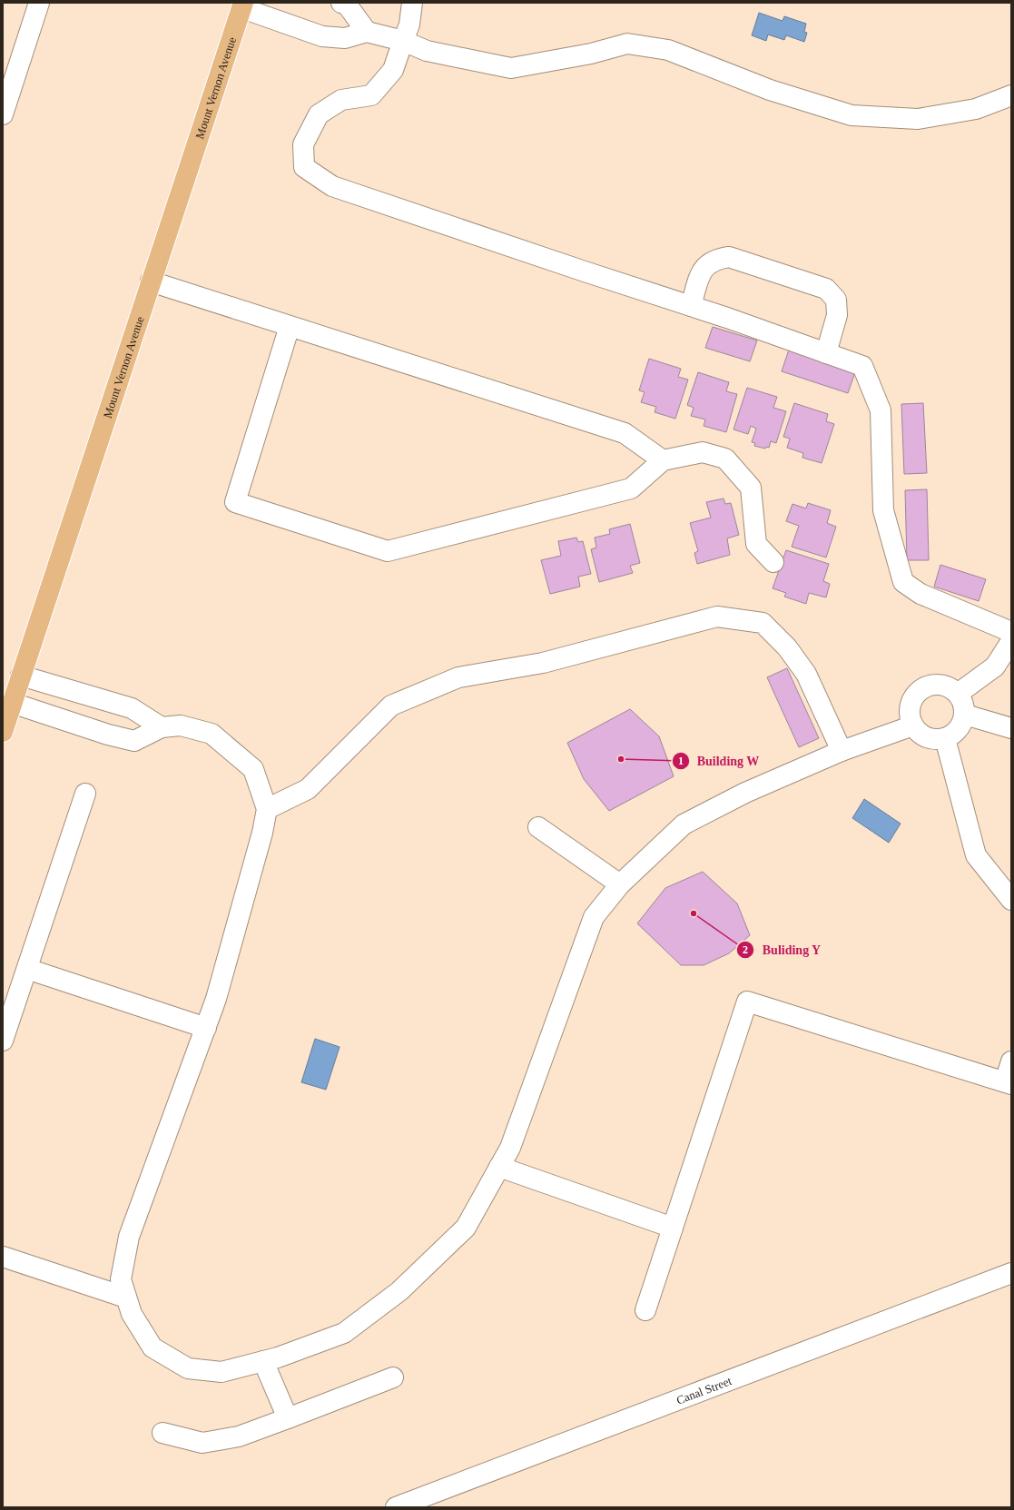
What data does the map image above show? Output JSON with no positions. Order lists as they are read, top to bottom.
{
  "streets": {
    "main road": ["Mount Vernon Avenue"],
    "street": ["Canal Street"]
  },
  "places": ["Building W", "Buliding Y"]
}
